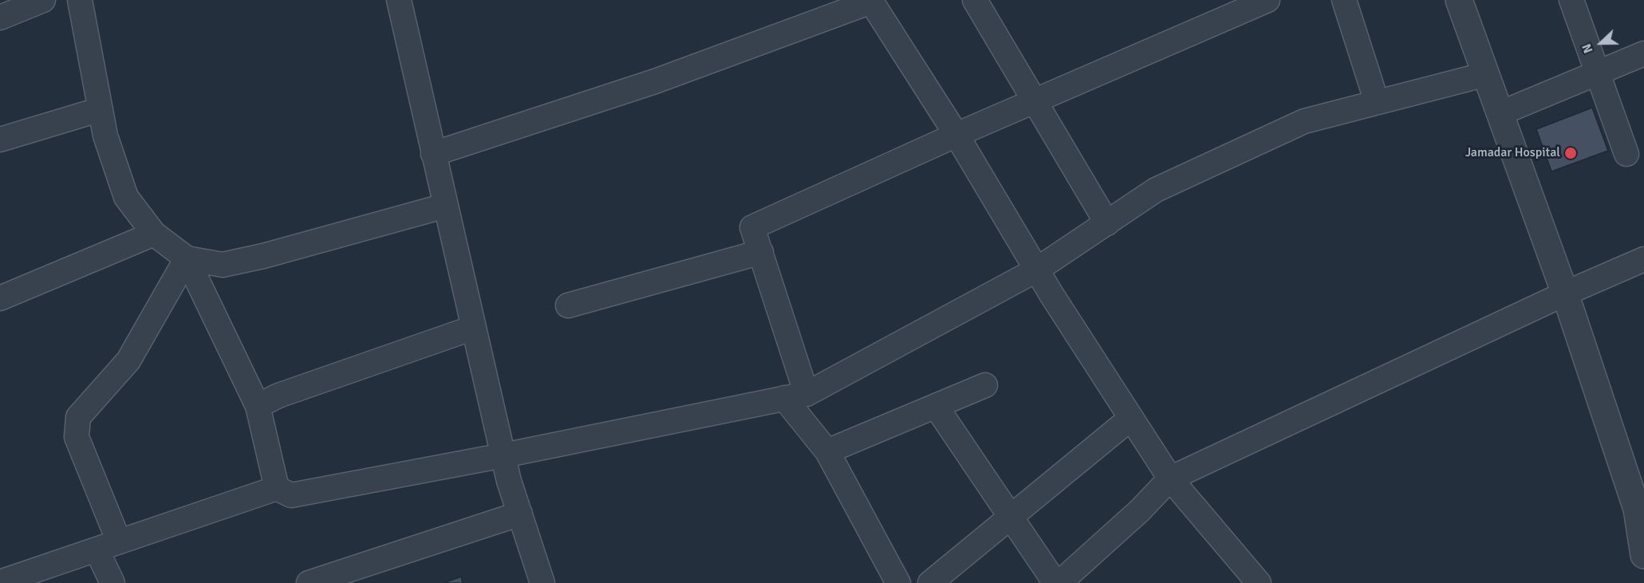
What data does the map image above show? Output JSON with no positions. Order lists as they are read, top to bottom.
{
  "places": ["Jamadar Hospital"],
  "north": "left"
}
